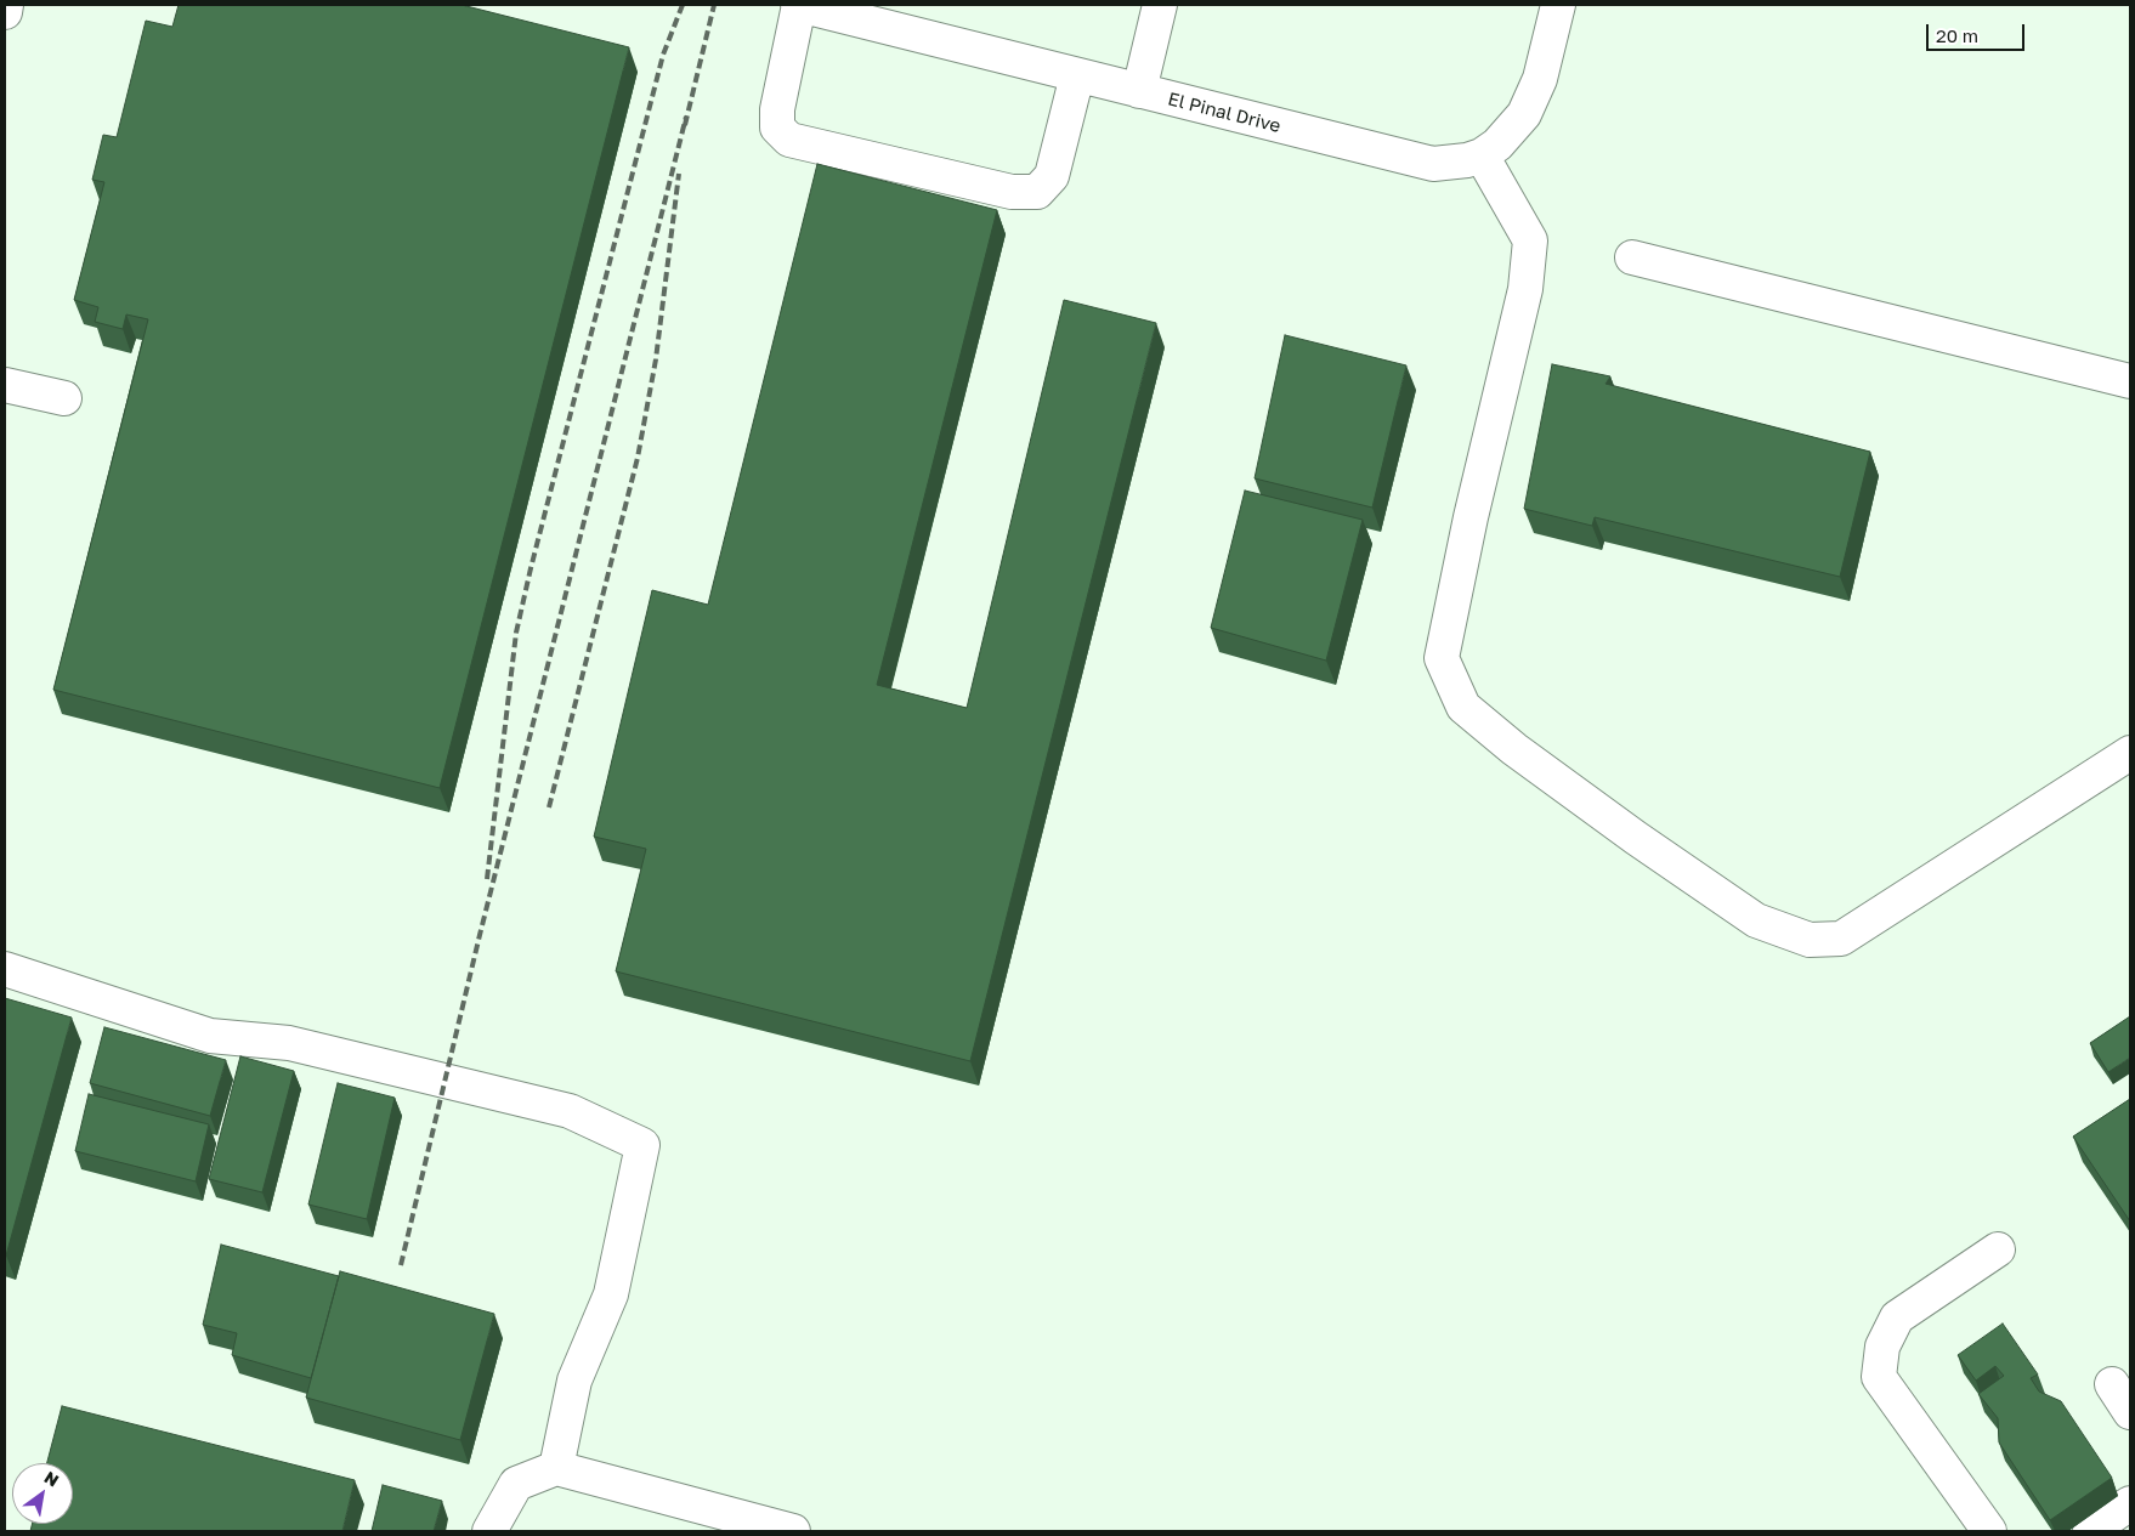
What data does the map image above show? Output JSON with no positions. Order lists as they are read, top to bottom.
{
  "streets": {
    "street": ["El Pinal Drive"]
  },
  "scale_bar": "20 m",
  "north": "top right"
}
